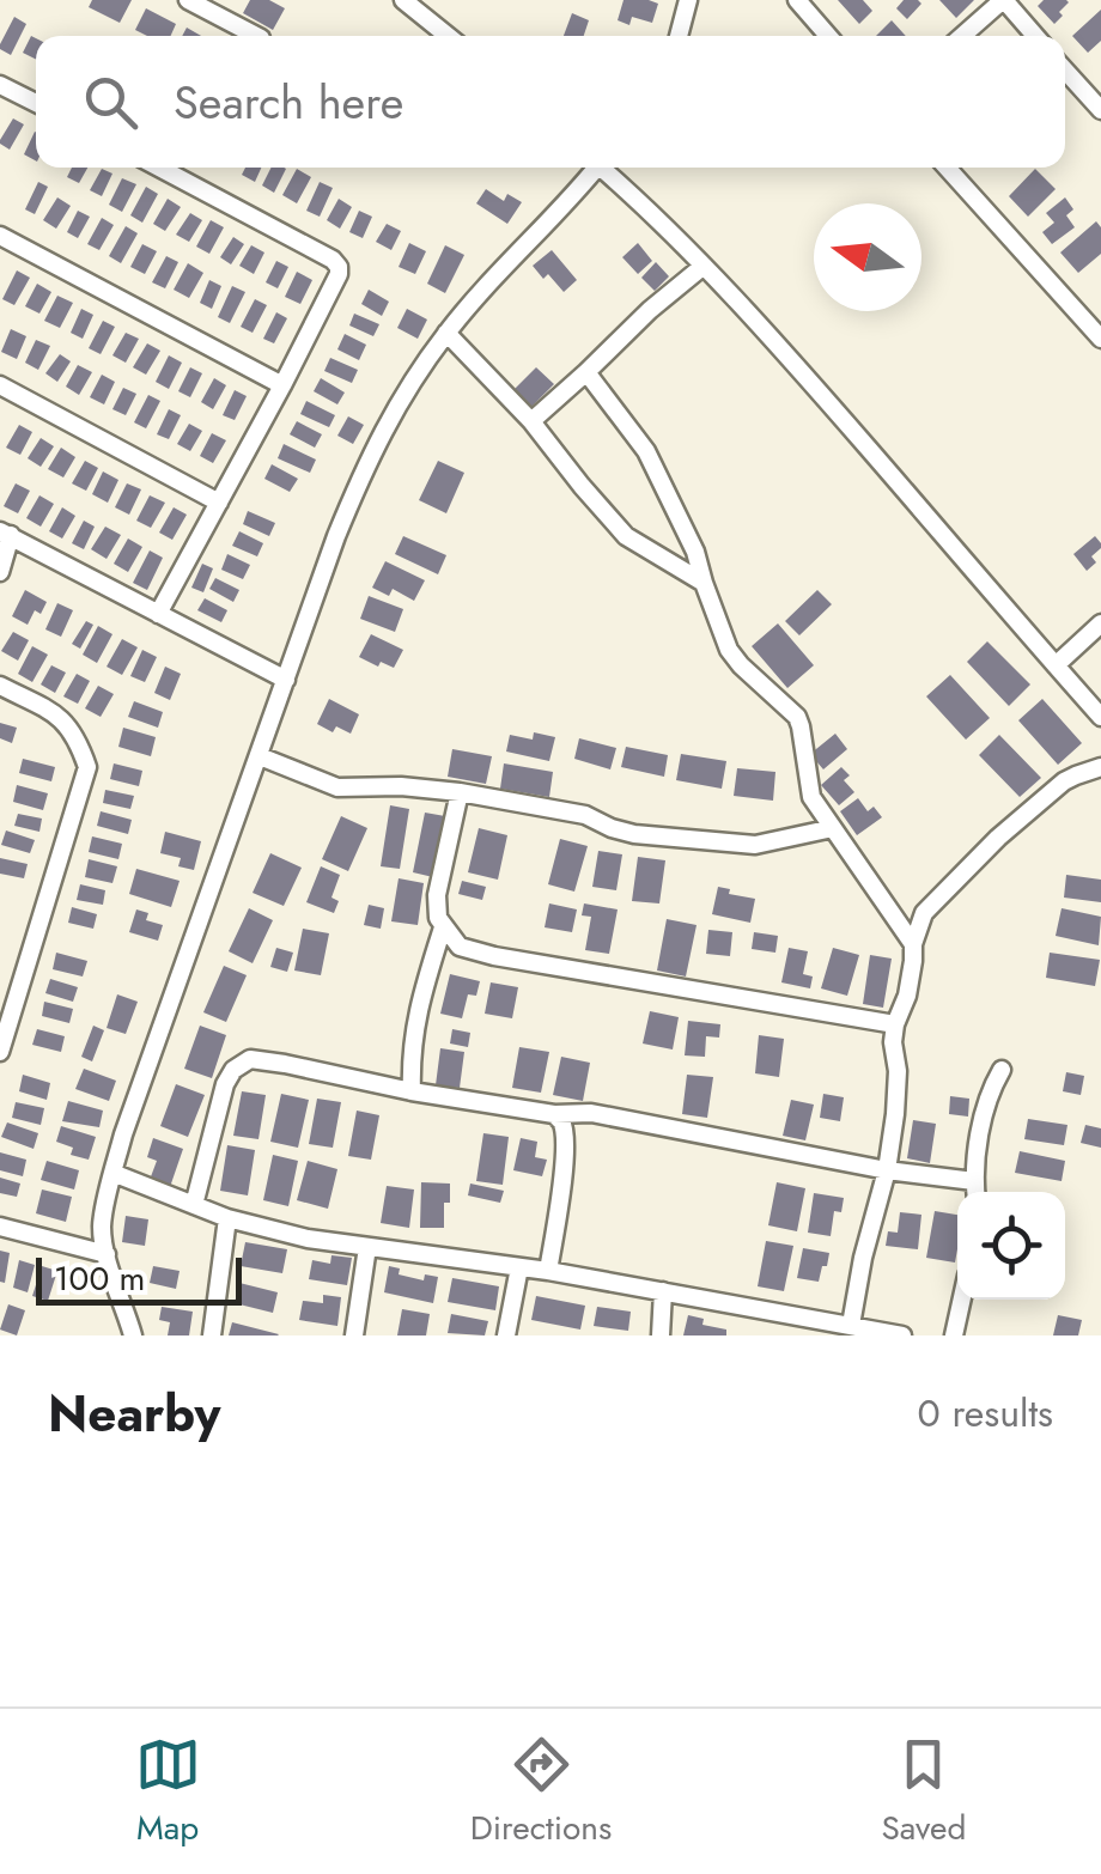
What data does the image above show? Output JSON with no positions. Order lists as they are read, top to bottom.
{
  "scale_bar": "100 m",
  "north": "left",
  "page": {
    "search": "Search here",
    "scale": "100 m",
    "heading": ["Nearby", "0 results"],
    "nav": ["Map", "Directions", "Saved"]
  }
}
